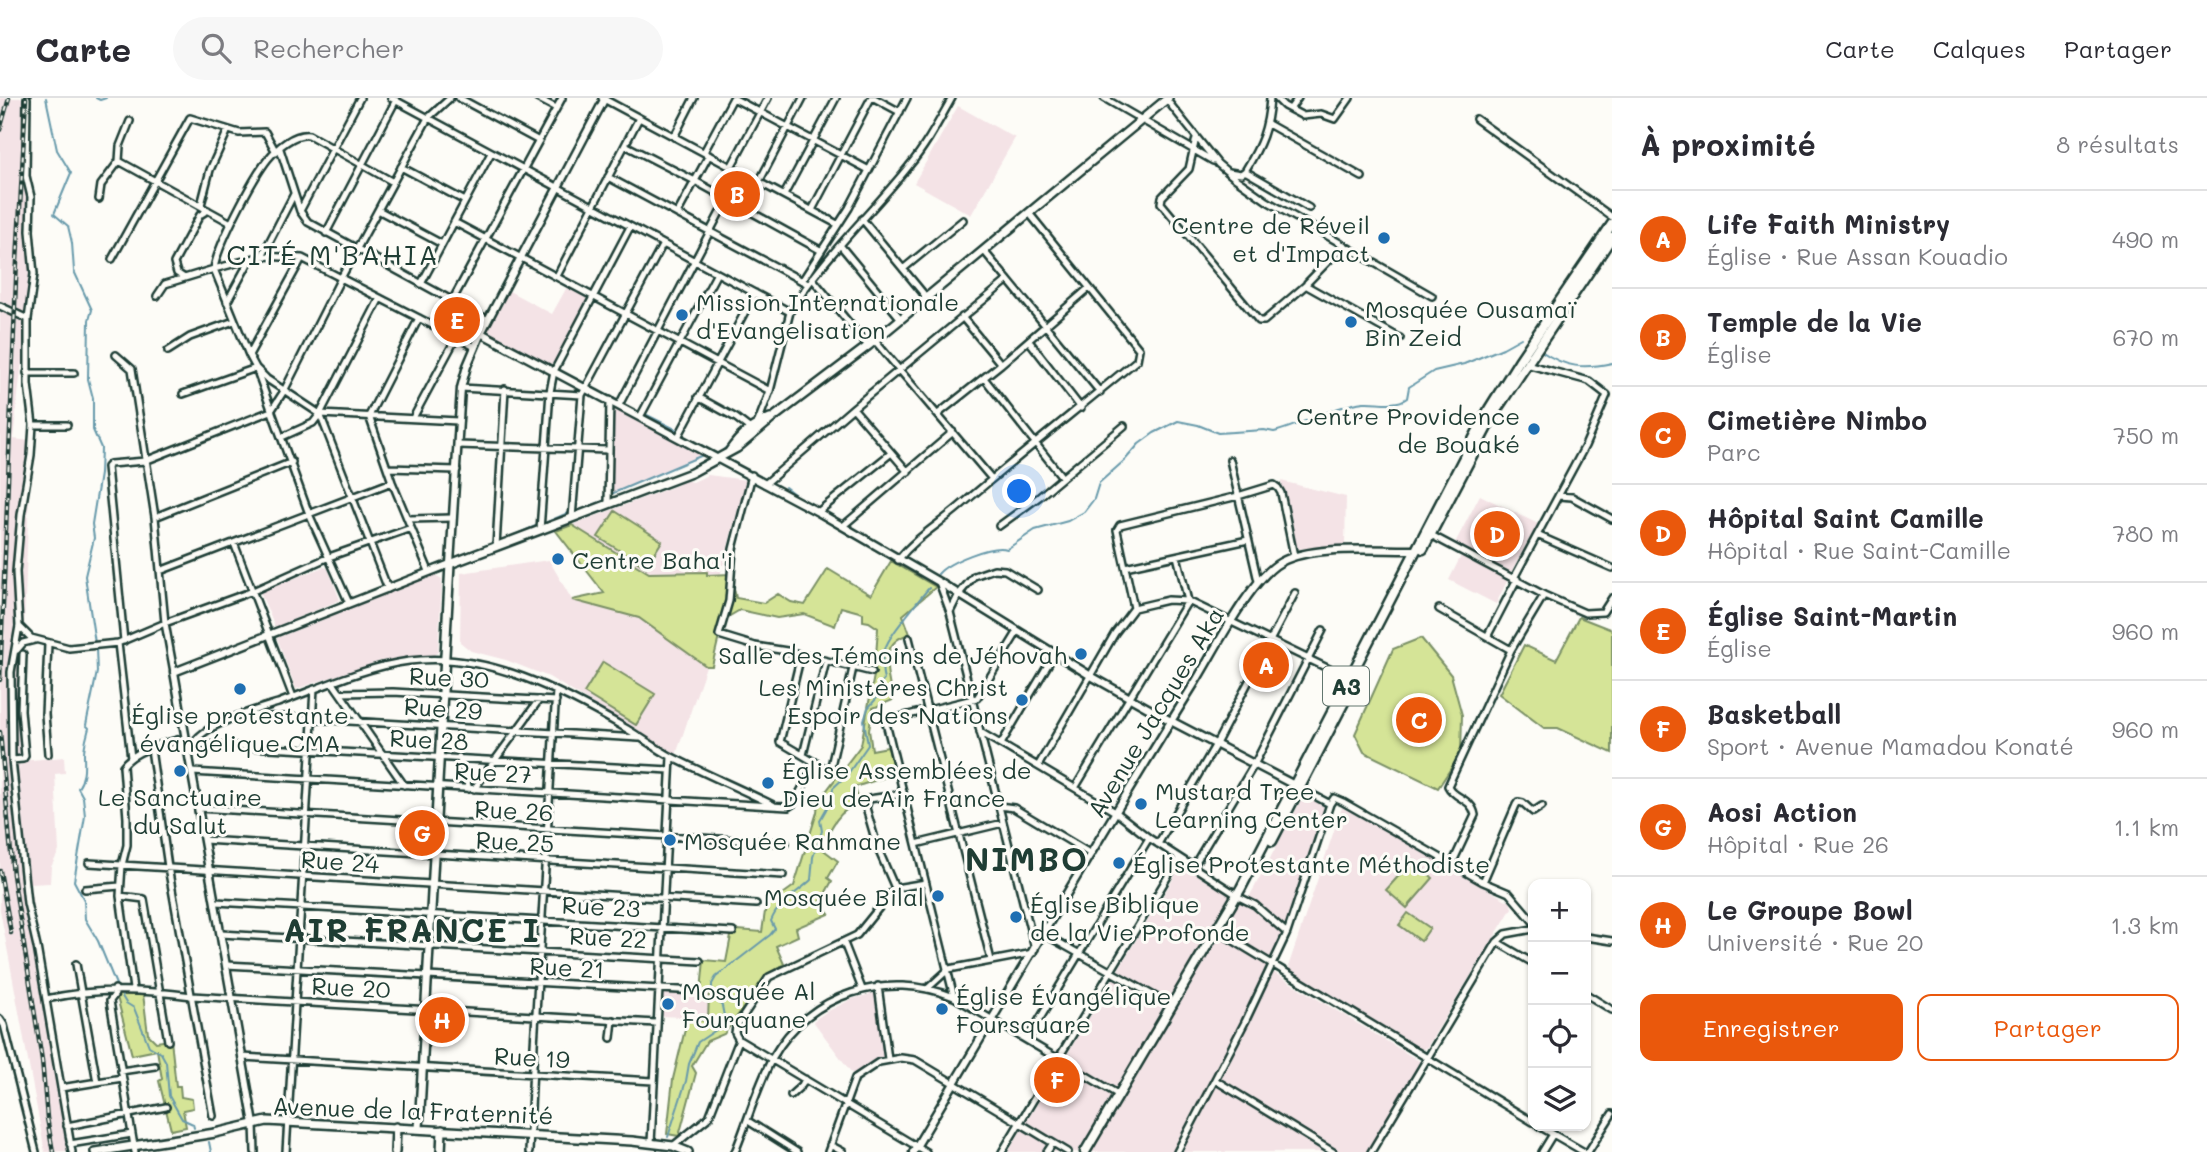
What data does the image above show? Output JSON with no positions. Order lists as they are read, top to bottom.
{
  "streets": {
    "highway": ["A3"],
    "main road": ["Avenue de la Fraternité"],
    "street": [
      "Rue 30",
      "Rue 29",
      "Avenue Jacques Aka",
      "Rue 28",
      "Rue 27",
      "Rue 26",
      "Rue 25",
      "Rue 24",
      "Rue 23",
      "Rue 22",
      "Rue 21",
      "Rue 20",
      "Rue 19"
    ]
  },
  "districts": ["CITÉ M'BAHIA", "NIMBO", "AIR FRANCE I"],
  "places": [
    "Centre de Réveil et d'Impact",
    "Mission Internationale d'Evangelisation",
    "Mosquée Ousamaï Bin Zeid",
    "Centre Providence de Bouaké",
    "Centre Baha'i",
    "Salle des Témoins de Jéhovah",
    "Église protestante évangélique CMA",
    "Les Ministères Christ Espoir des Nations",
    "Le Sanctuaire du Salut",
    "Église Assemblées de Dieu de Air France",
    "Mustard Tree Learning Center",
    "Mosquée Rahmane",
    "Église Protestante Méthodiste",
    "Mosquée Bilal",
    "Église Biblique de la Vie Profonde",
    "Mosquée Al Fourquane",
    "Église Évangélique Foursquare"
  ],
  "page": {
    "header": "Carte",
    "search": "Rechercher",
    "nav": ["Carte", "Calques", "Partager"],
    "heading": ["À proximité", "8 résultats"],
    "pins": [
      "B",
      "E",
      "D",
      "A",
      "C",
      "G",
      "H",
      "F"
    ],
    "list": [
      {
        "mark": "A",
        "name": "Life Faith Ministry",
        "note": "Église · Rue Assan Kouadio",
        "value": "490 m"
      },
      {
        "mark": "B",
        "name": "Temple de la Vie",
        "note": "Église",
        "value": "670 m"
      },
      {
        "mark": "C",
        "name": "Cimetière Nimbo",
        "note": "Parc",
        "value": "750 m"
      },
      {
        "mark": "D",
        "name": "Hôpital Saint Camille",
        "note": "Hôpital · Rue Saint-Camille",
        "value": "780 m"
      },
      {
        "mark": "E",
        "name": "Église Saint-Martin",
        "note": "Église",
        "value": "960 m"
      },
      {
        "mark": "F",
        "name": "Basketball",
        "note": "Sport · Avenue Mamadou Konaté",
        "value": "960 m"
      },
      {
        "mark": "G",
        "name": "Aosi Action",
        "note": "Hôpital · Rue 26",
        "value": "1.1 km"
      },
      {
        "mark": "H",
        "name": "Le Groupe Bowl",
        "note": "Université · Rue 20",
        "value": "1.3 km"
      }
    ],
    "map_buttons": ["+", "−"],
    "buttons": ["Enregistrer", "Partager"]
  }
}
